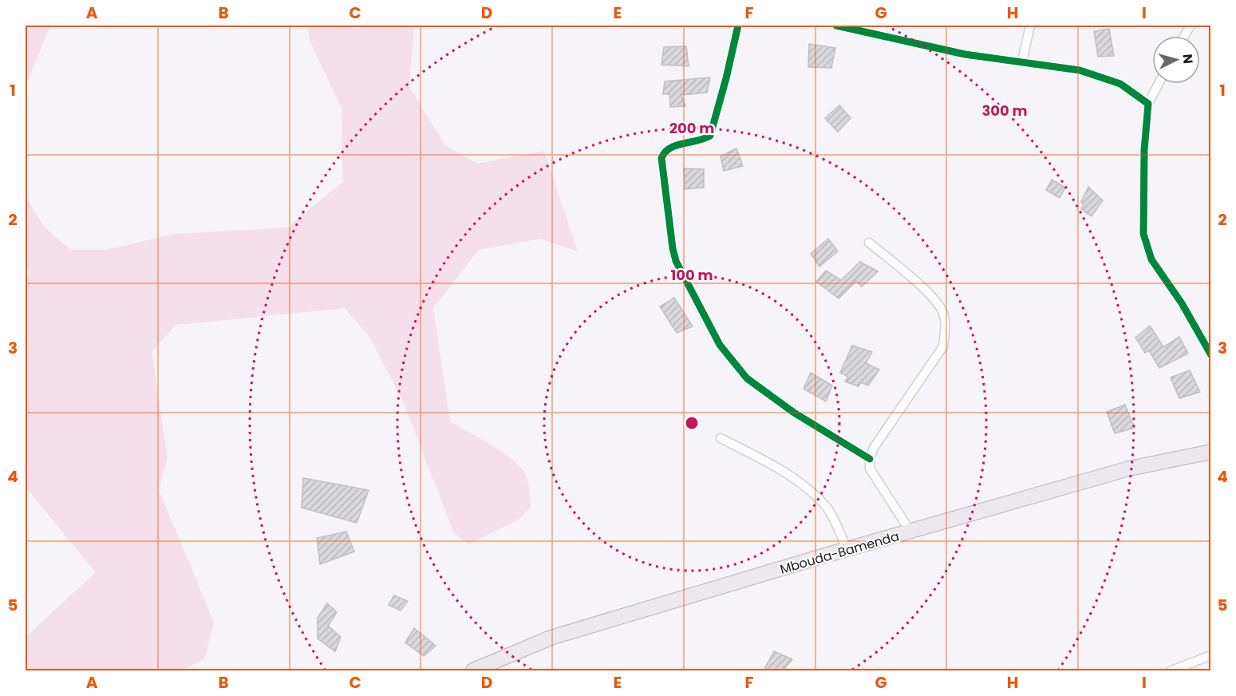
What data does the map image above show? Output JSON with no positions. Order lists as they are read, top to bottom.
{
  "streets": {
    "highway": ["Mbouda-Bamenda"]
  },
  "north": "right",
  "grid": {
    "columns": [
      "A",
      "B",
      "C",
      "D",
      "E",
      "F",
      "G",
      "H",
      "I"
    ],
    "rows": [
      "1",
      "2",
      "3",
      "4",
      "5"
    ]
  },
  "rings": ["300 m", "200 m", "100 m"]
}
